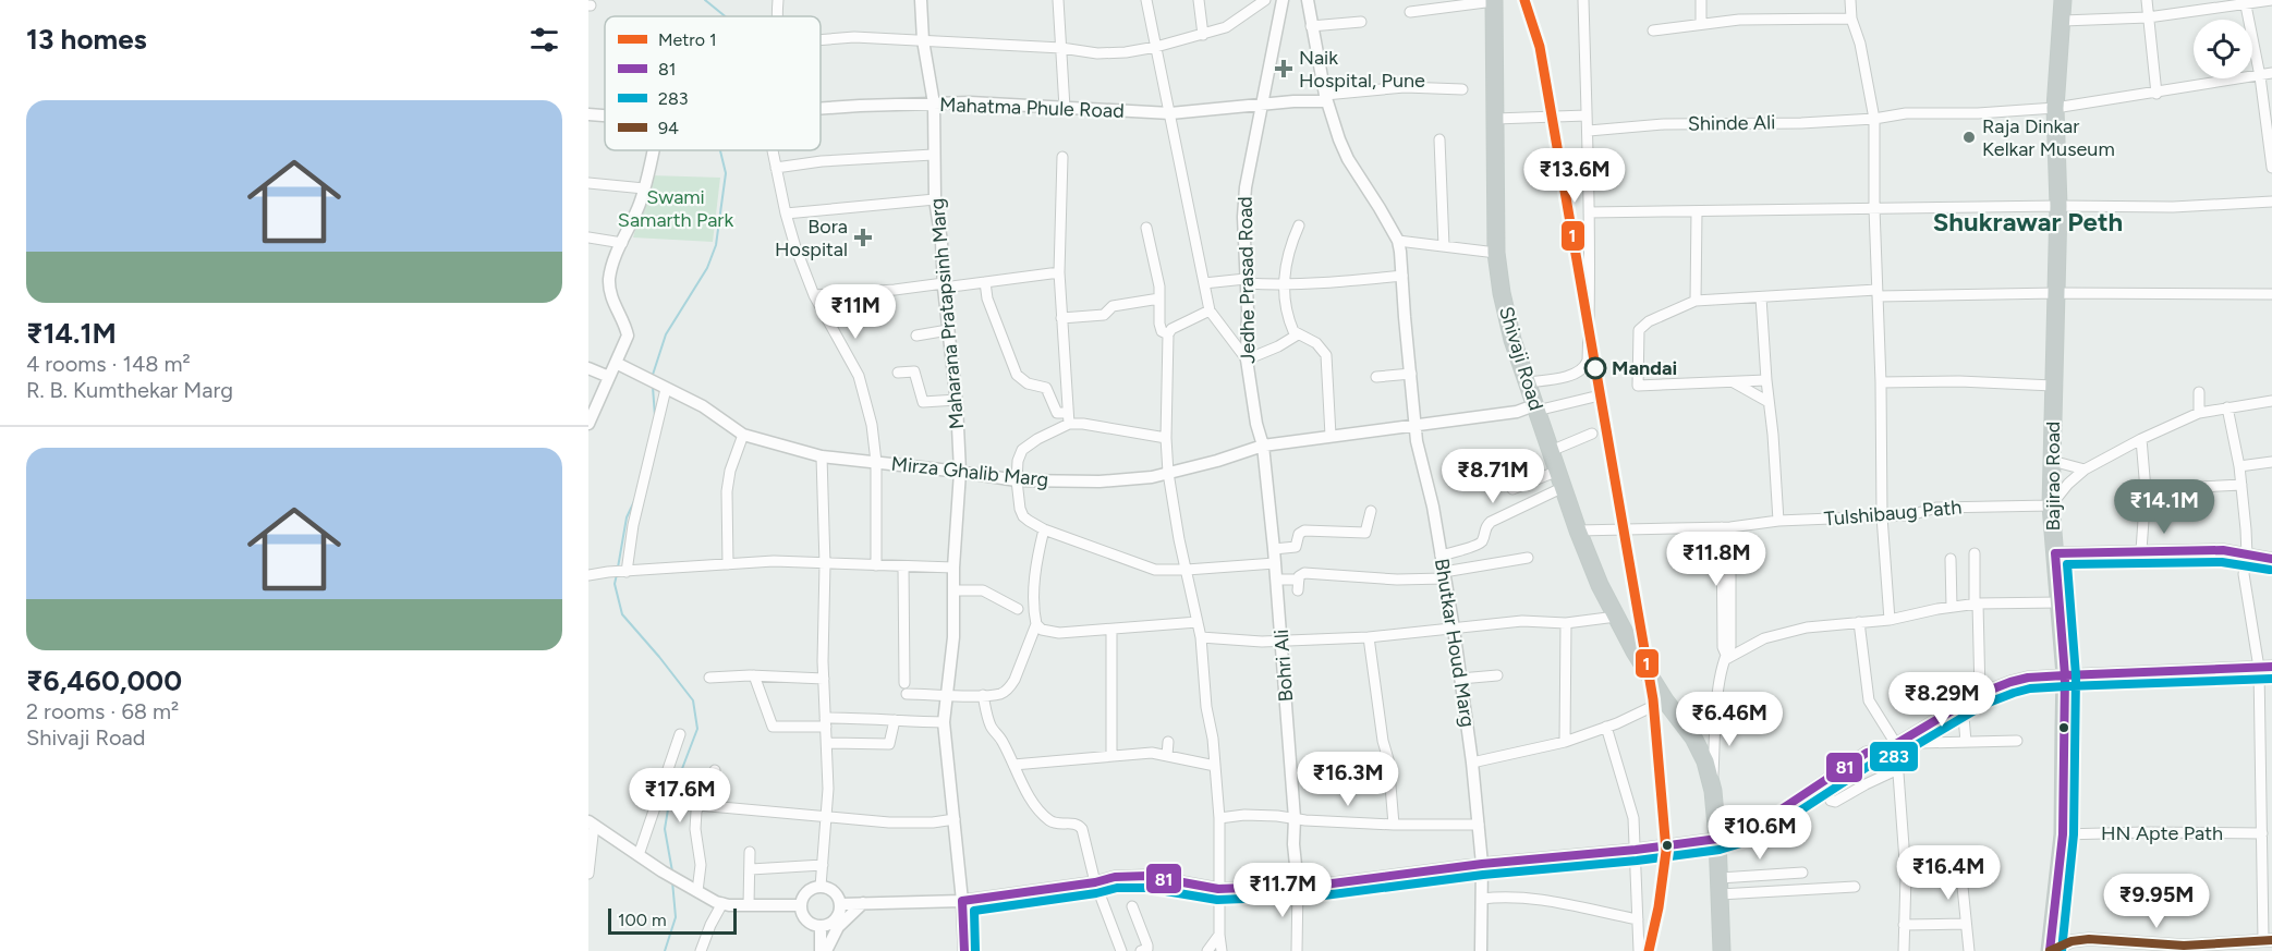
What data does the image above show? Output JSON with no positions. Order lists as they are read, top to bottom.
{
  "streets": {
    "highway": ["Shivaji Road", "Bajirao Road"],
    "street": [
      "Mahatma Phule Road",
      "Shinde Ali",
      "Jedhe Prasad Road",
      "Maharana Pratapsinh Marg",
      "Mirza Ghalib Marg",
      "Tulshibaug Path",
      "Bhutkar Houd Marg",
      "Bohri Ali",
      "HN Apte Path"
    ]
  },
  "crossings": [
    ["Mahatma Phule Road", "Jedhe Prasad Road"],
    ["Mahatma Phule Road", "Maharana Pratapsinh Marg"],
    ["Mahatma Phule Road", "Bhutkar Houd Marg"],
    ["Shinde Ali", "Bajirao Road"],
    ["Jedhe Prasad Road", "Mirza Ghalib Marg"],
    ["Jedhe Prasad Road", "Bohri Ali"],
    ["Maharana Pratapsinh Marg", "Mirza Ghalib Marg"],
    ["Shivaji Road", "Mirza Ghalib Marg"],
    ["Shivaji Road", "Tulshibaug Path"],
    ["Mirza Ghalib Marg", "Bhutkar Houd Marg"],
    ["Mirza Ghalib Marg", "Bohri Ali"],
    ["Bajirao Road", "Tulshibaug Path"],
    ["Bajirao Road", "HN Apte Path"]
  ],
  "districts": ["Shukrawar Peth"],
  "parks": ["Swami Samarth Park"],
  "places": {
    "health": ["Naik Hospital, Pune", "Bora Hospital"],
    "other": ["Raja Dinkar Kelkar Museum", "Mandai"]
  },
  "lines": [
    "metro line 1",
    "transit line 81",
    "transit line 283",
    "transit line 94"
  ],
  "legend": [
    "Metro 1",
    "81",
    "283",
    "94"
  ],
  "scale_bar": "100 m",
  "page": {
    "heading": "13 homes",
    "list": [
      {
        "name": "₹14.1M",
        "note": "4 rooms · 148 m² · R. B. Kumthekar Marg"
      },
      {
        "name": "₹6,460,000",
        "note": "2 rooms · 68 m² · Shivaji Road"
      }
    ],
    "price": [
      "₹13.6M",
      "₹11M",
      "₹8.71M",
      "₹14.1M",
      "₹11.8M",
      "₹8.29M",
      "₹6.46M",
      "₹16.3M",
      "₹17.6M",
      "₹10.6M",
      "₹16.4M",
      "₹11.7M",
      "₹9.95M"
    ],
    "scale": "100 m"
  }
}
